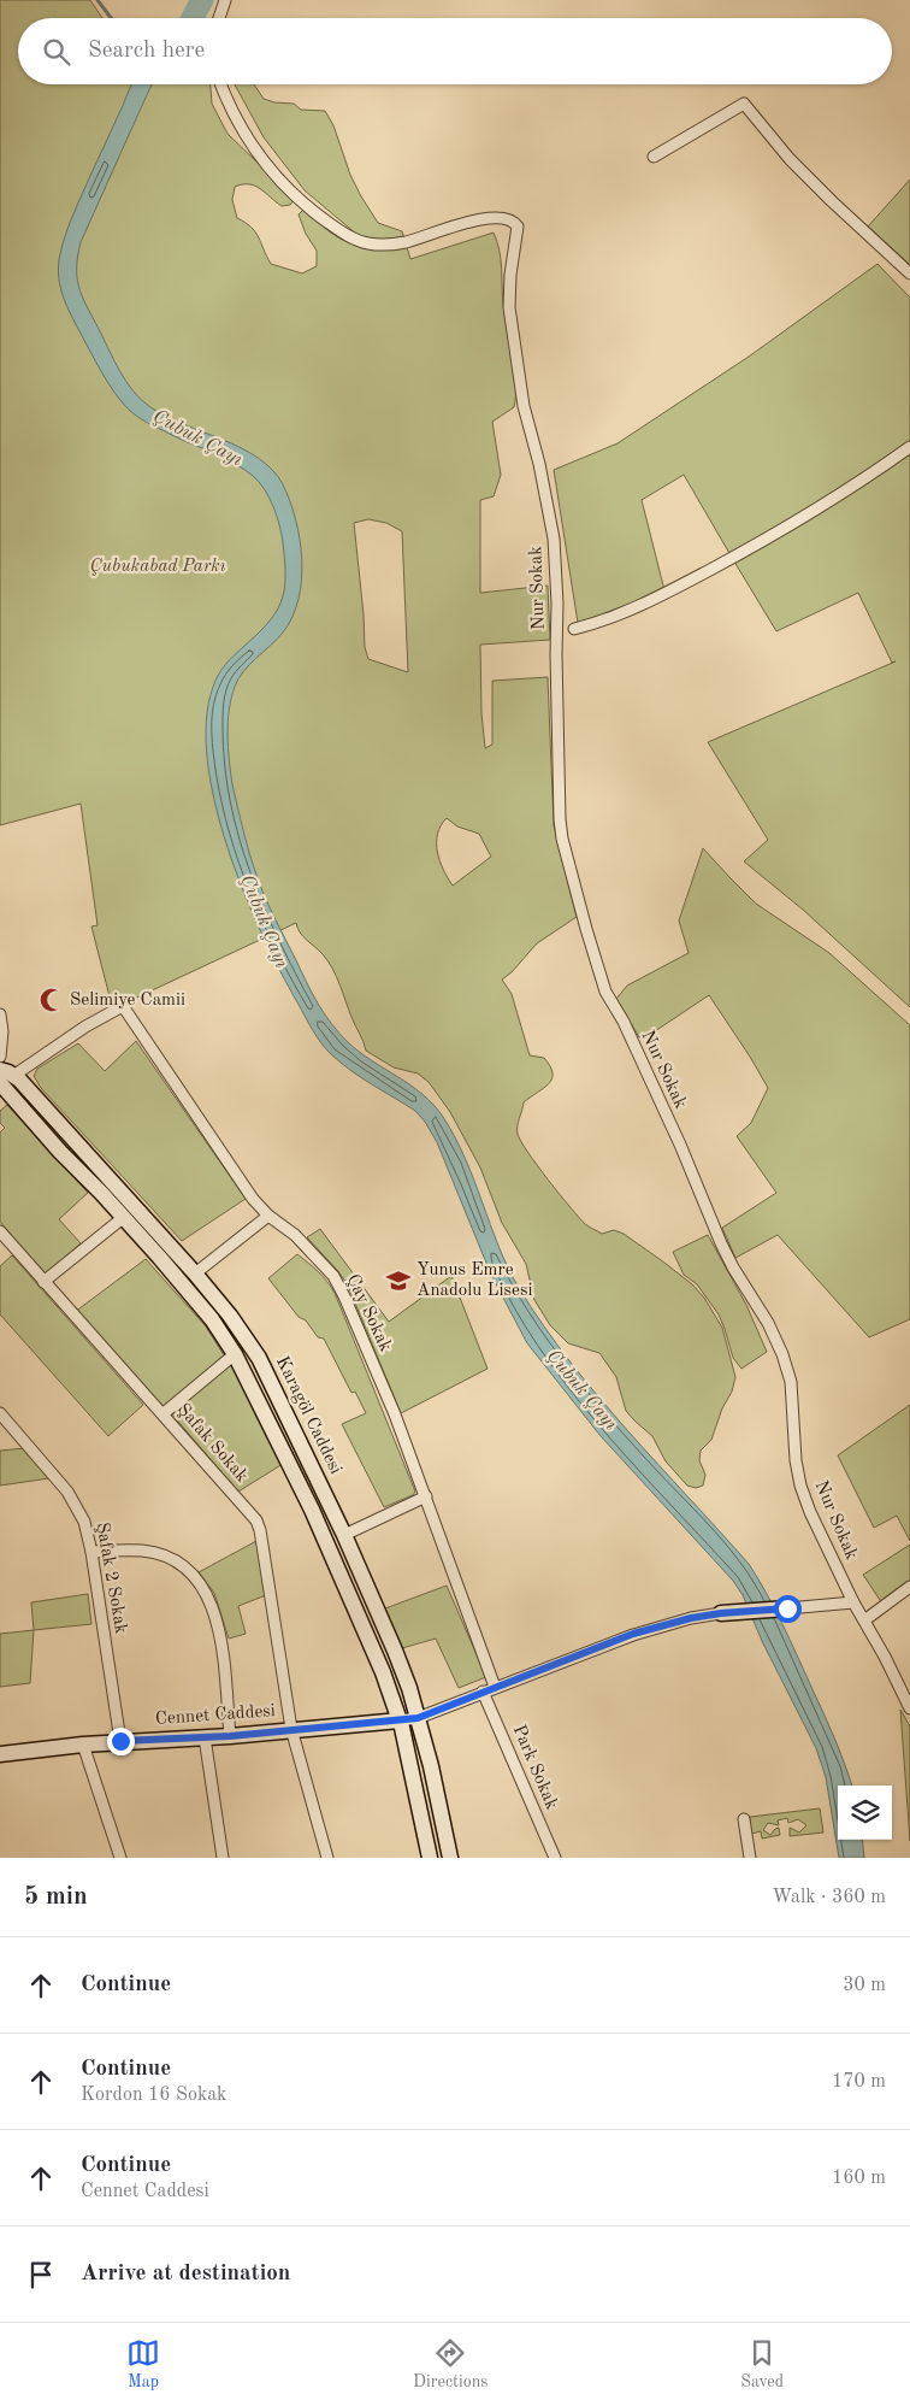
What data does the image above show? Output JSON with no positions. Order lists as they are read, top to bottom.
{
  "streets": {
    "main road": ["Karagöl Caddesi", "Cennet Caddesi"],
    "street": [
      "Nur Sokak",
      "Çay Sokak",
      "Şafak Sokak",
      "Şafak 2 Sokak",
      "Park Sokak"
    ]
  },
  "crossings": [
    ["Çay Sokak", "Karagöl Caddesi"],
    ["Şafak Sokak", "Cennet Caddesi"],
    ["Şafak 2 Sokak", "Cennet Caddesi"]
  ],
  "water": ["Çubuk Çayı"],
  "parks": ["Çubukabad Parkı"],
  "places": {
    "mosque": ["Selimiye Camii"],
    "school or university": ["Yunus Emre Anadolu Lisesi"]
  },
  "page": {
    "search": "Search here",
    "heading": ["5 min", "Walk · 360 m"],
    "list": [
      ["Continue", "30 m"],
      ["Continue", "Kordon 16 Sokak", "170 m"],
      ["Continue", "Cennet Caddesi", "160 m"],
      "Arrive at destination"
    ],
    "nav": ["Map", "Directions", "Saved"]
  }
}
